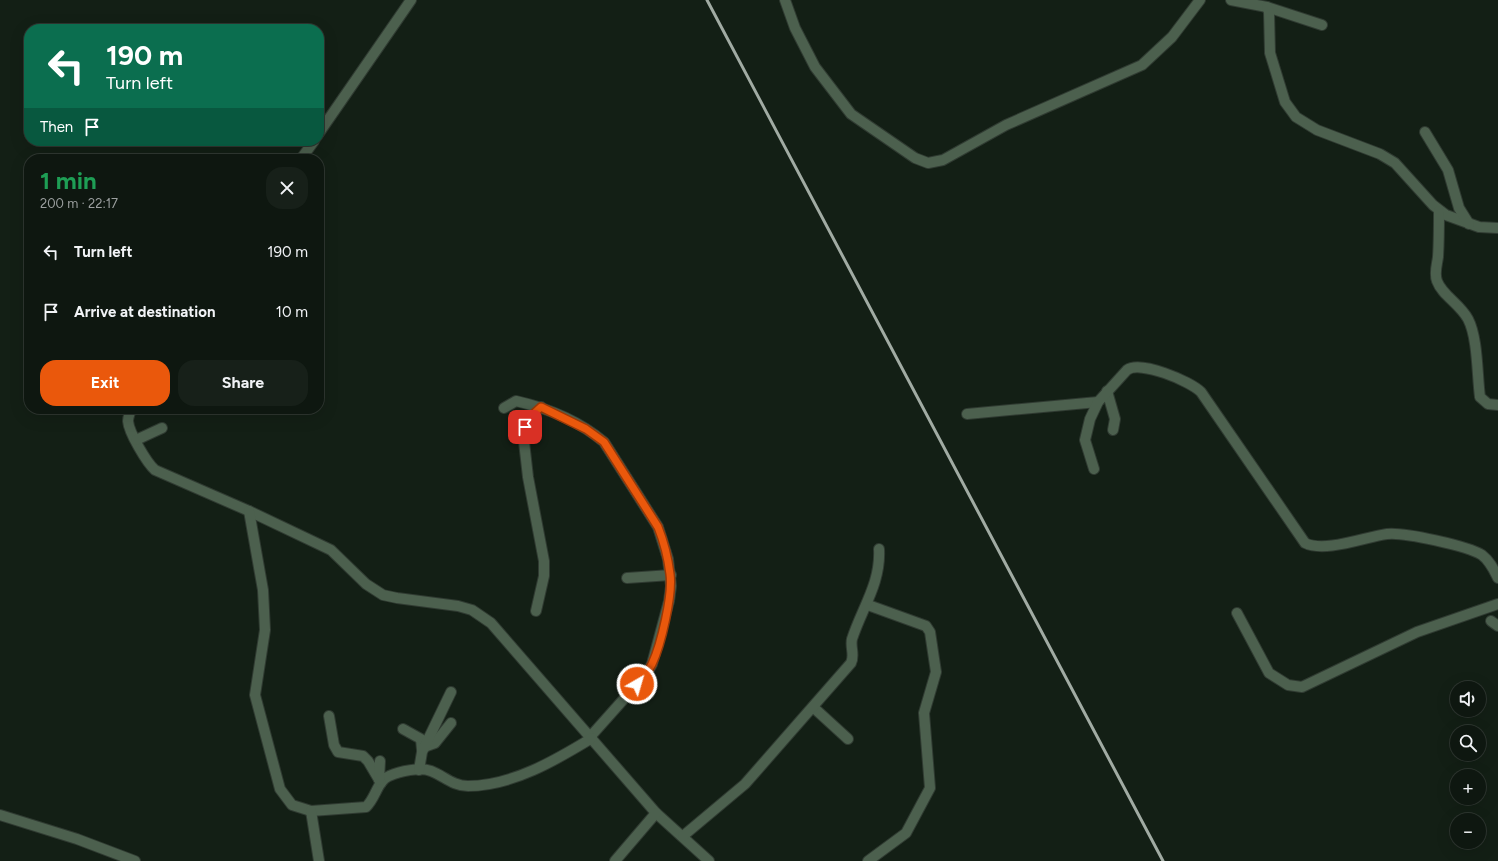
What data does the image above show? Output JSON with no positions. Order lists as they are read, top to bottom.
{
  "page": {
    "turn": ["190 m", "Turn left"],
    "then": "Then",
    "heading": ["1 min", "200 m · 22:17"],
    "list": [
      {
        "name": "Turn left",
        "value": "190 m"
      },
      {
        "name": "Arrive at destination",
        "value": "10 m"
      }
    ],
    "buttons": ["Exit", "Share"],
    "map_buttons": ["+", "−"]
  }
}
